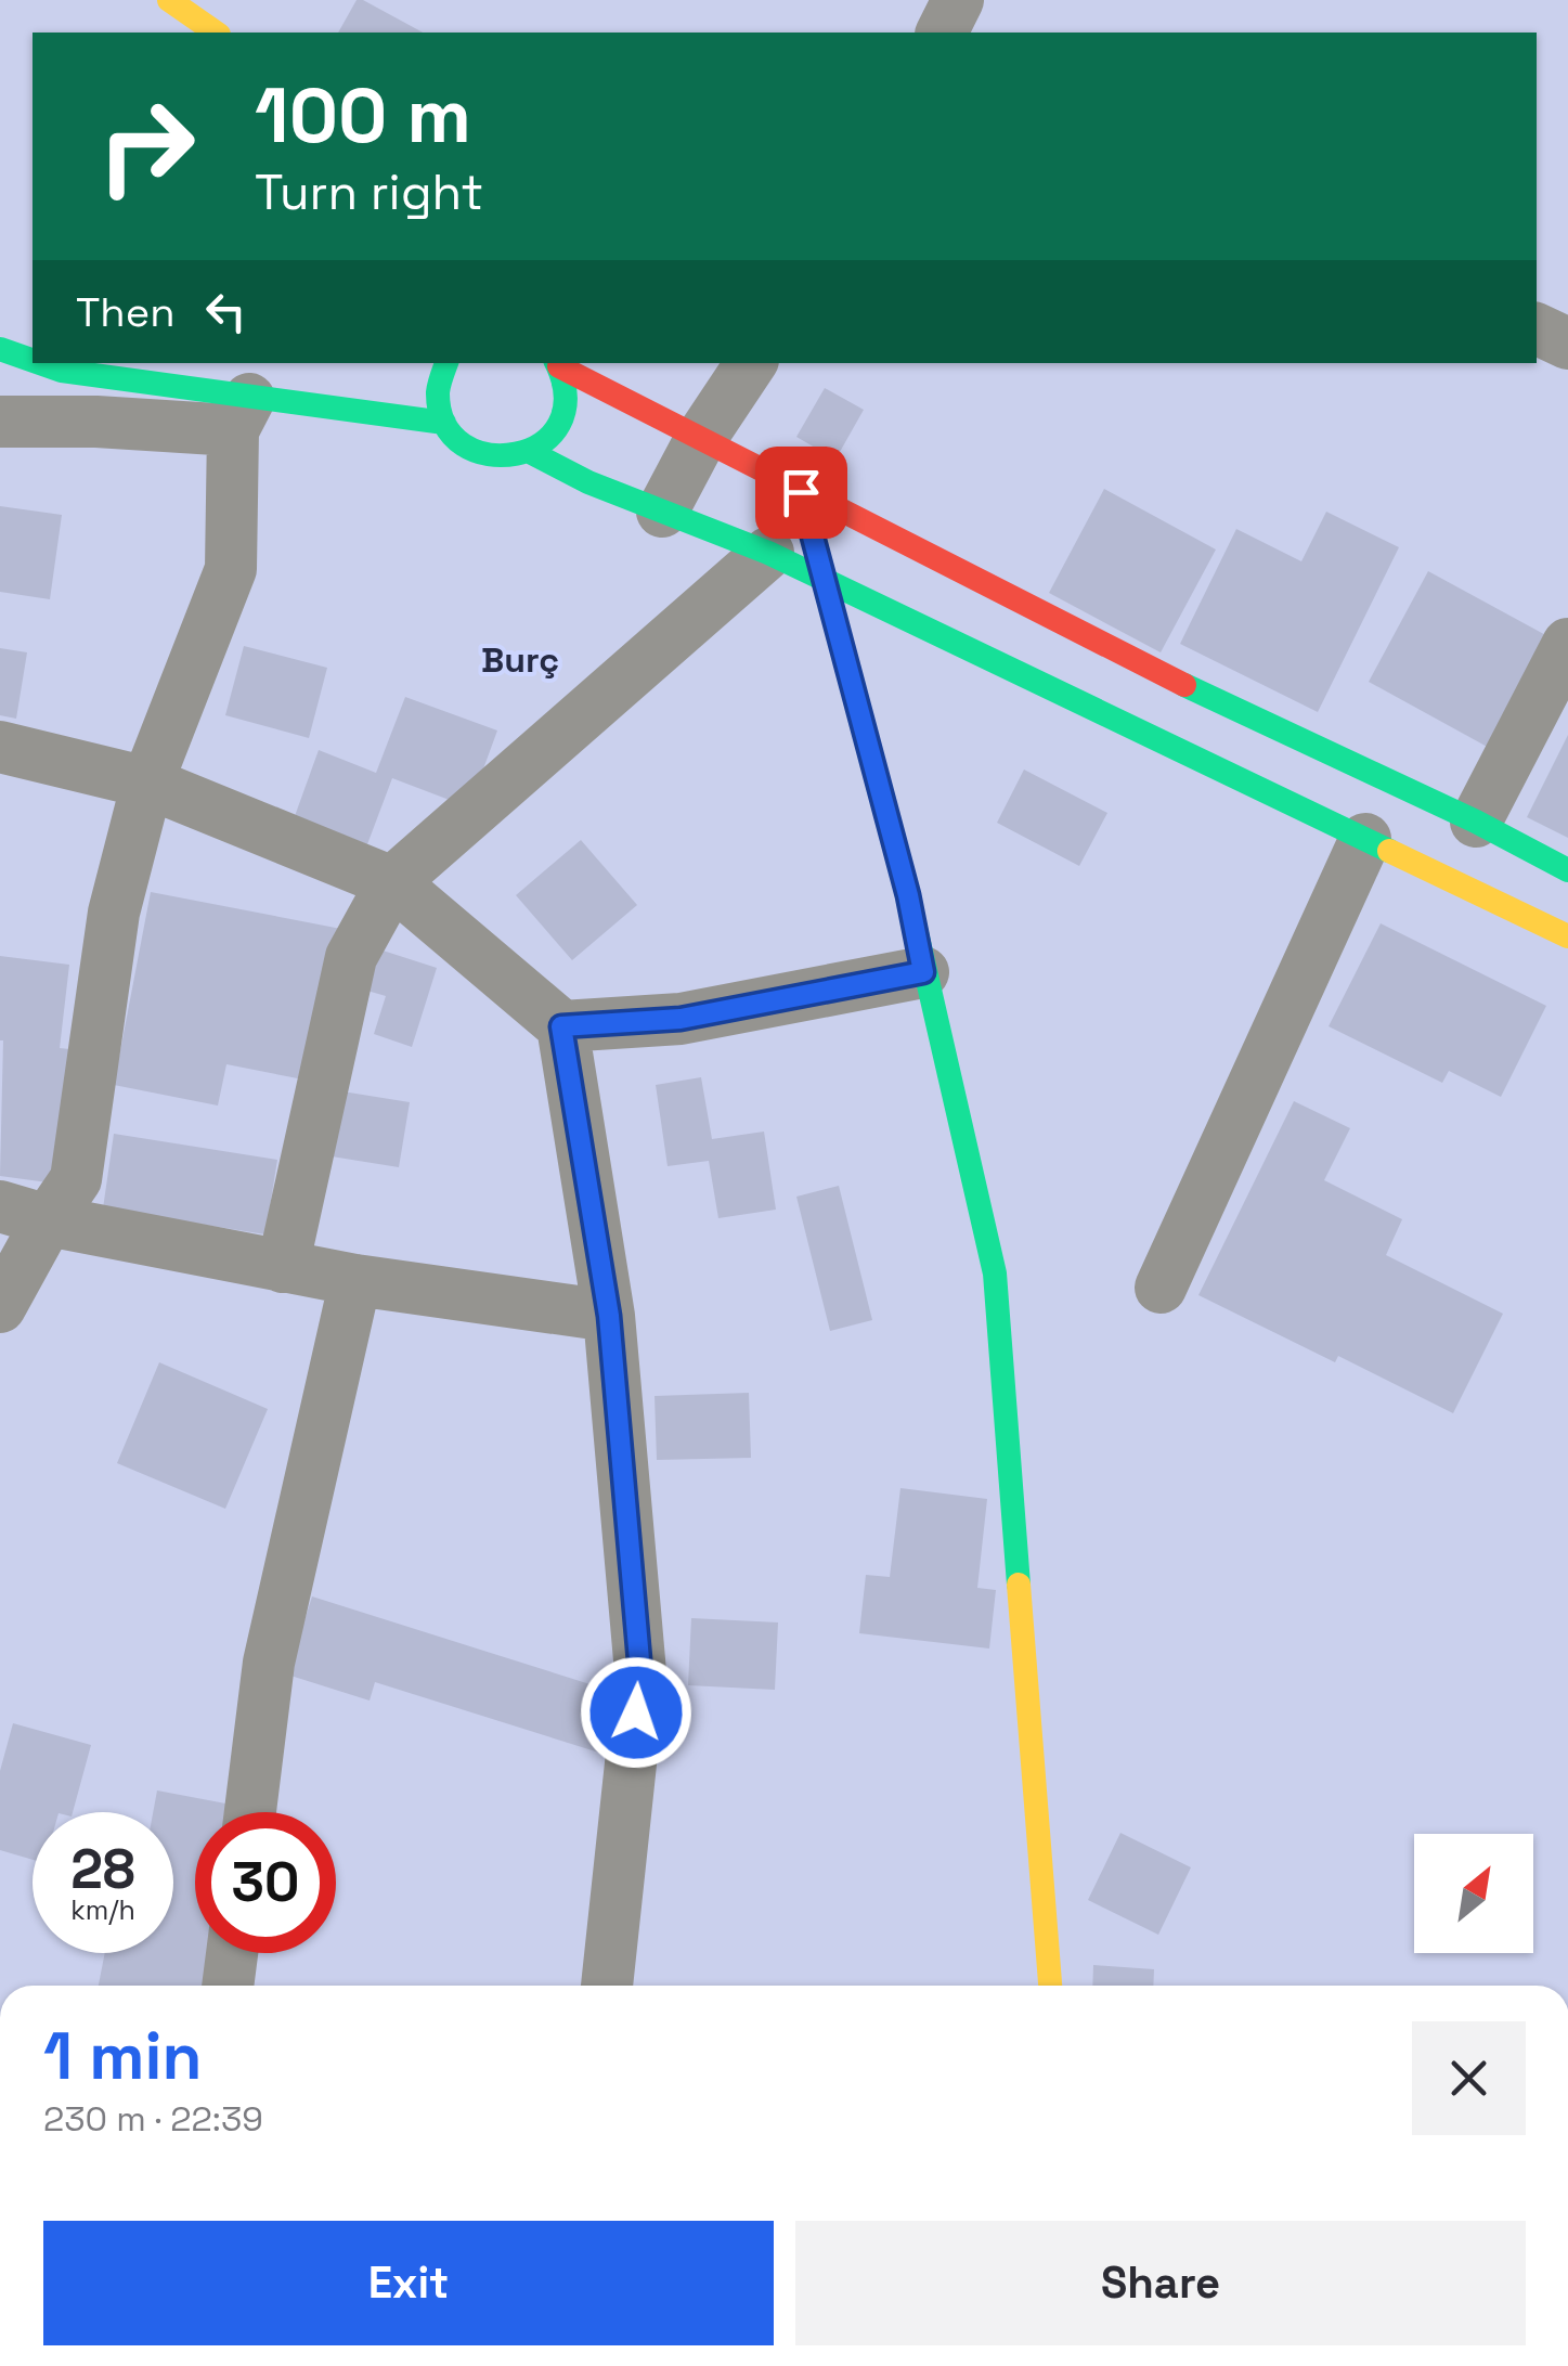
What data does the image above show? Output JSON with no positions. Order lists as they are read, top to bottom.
{
  "districts": ["Burç"],
  "north": "top right",
  "page": {
    "turn": ["100 m", "Turn right"],
    "then": "Then",
    "speed": "28 km/h",
    "limit": "30",
    "heading": ["1 min", "230 m · 22:39"],
    "buttons": ["Exit", "Share"]
  }
}
